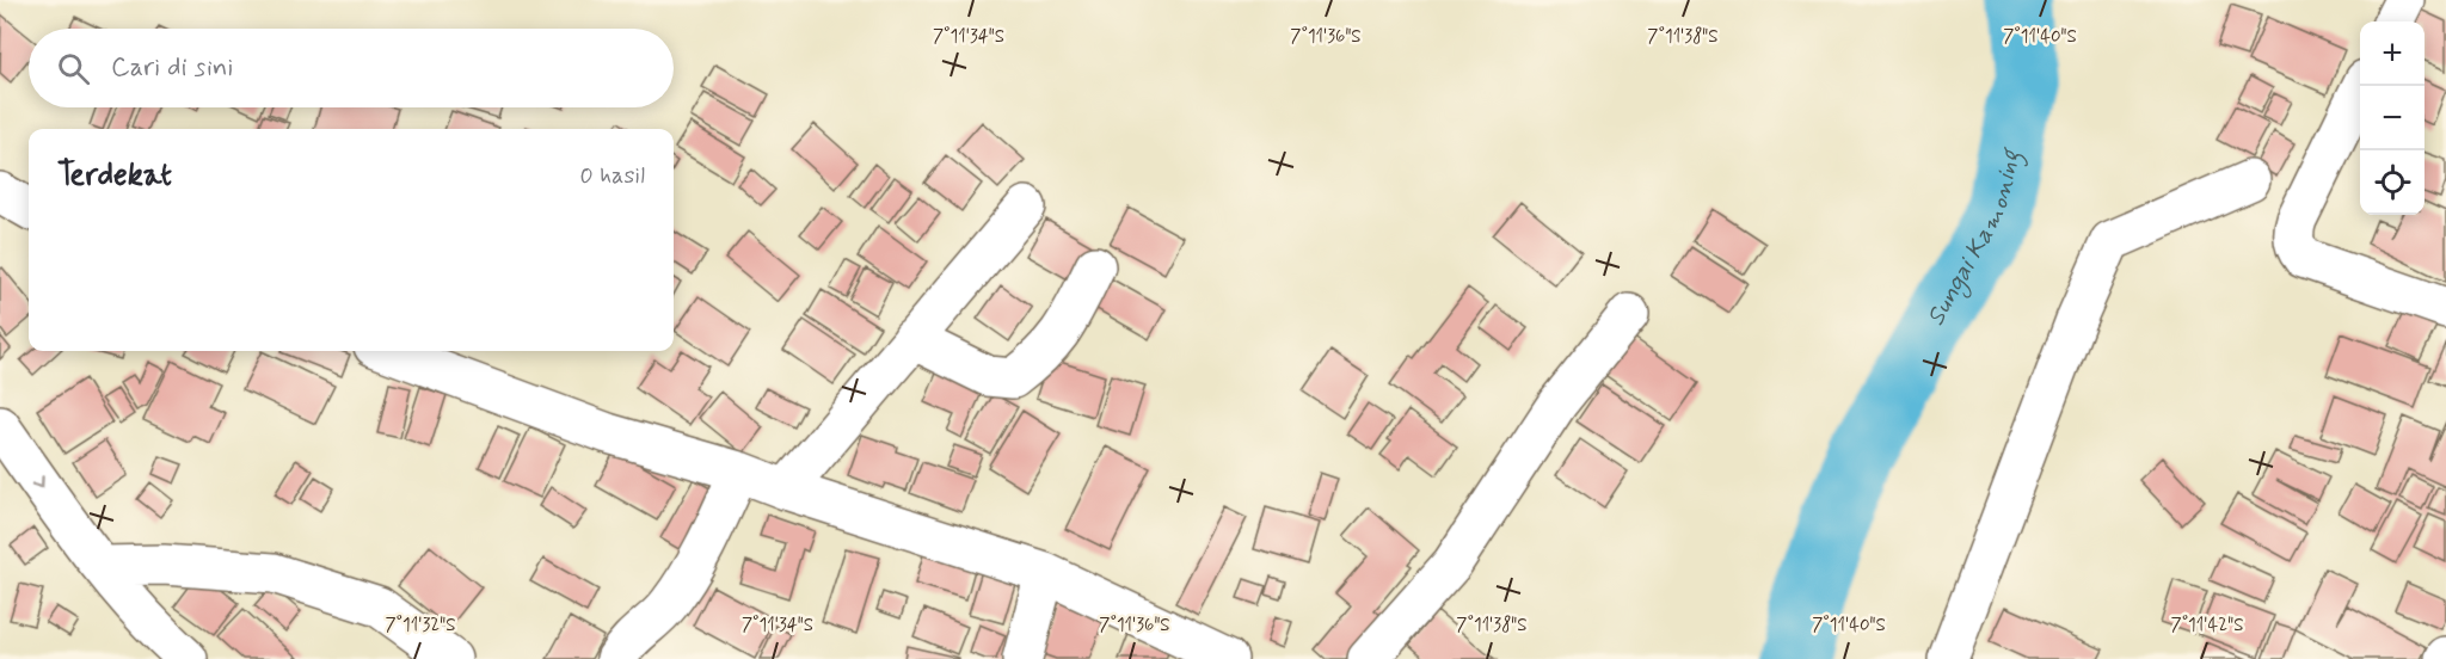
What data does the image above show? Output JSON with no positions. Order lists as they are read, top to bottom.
{
  "water": ["Sungai Kamoning"],
  "page": {
    "map_buttons": ["+", "−"],
    "search": "Cari di sini",
    "heading": ["Terdekat", "0 hasil"]
  },
  "coordinates": [
    "7°11'34\"S",
    "7°11'36\"S",
    "7°11'38\"S",
    "7°11'40\"S",
    "7°11'32\"S",
    "7°11'42\"S"
  ]
}
